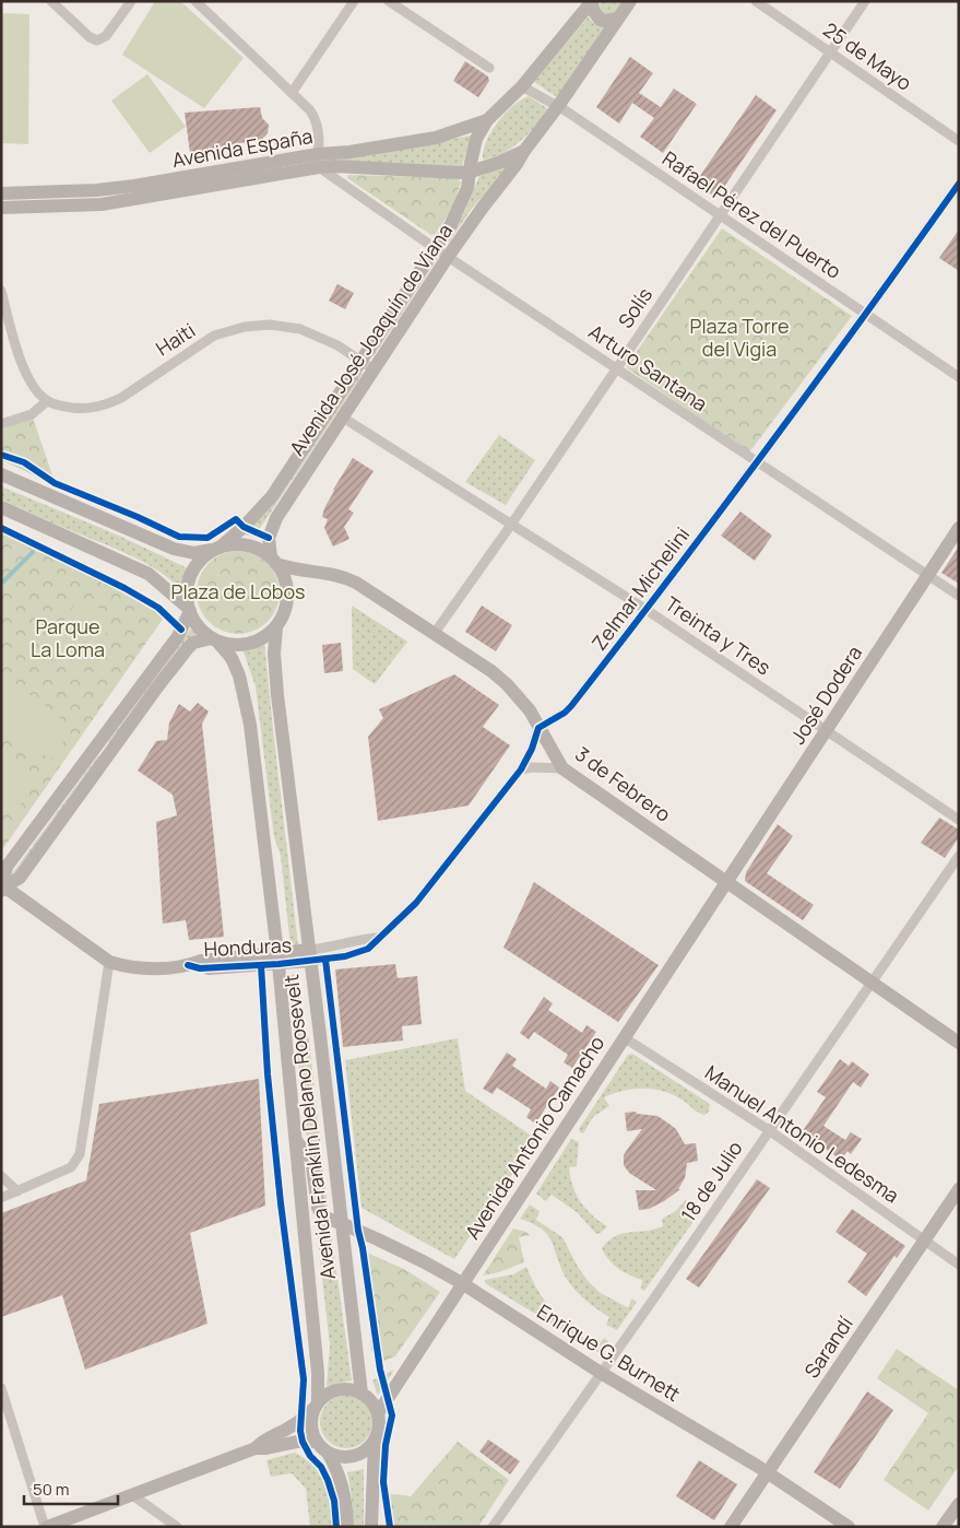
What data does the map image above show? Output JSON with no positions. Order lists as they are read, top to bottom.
{
  "streets": {
    "main road": [
      "Avenida España",
      "Avenida José Joaquín de Viana",
      "José Dodera",
      "3 de Febrero",
      "Honduras",
      "Avenida Franklin Delano Roosevelt",
      "Avenida Antonio Camacho",
      "Sarandí",
      "Enrique G. Burnett"
    ],
    "street": [
      "25 de Mayo",
      "Rafael Pérez del Puerto",
      "Solís",
      "Haiti",
      "Arturo Santana",
      "Zelmar Michelini",
      "Treinta y Tres",
      "Manuel Antonio Ledesma",
      "18 de Julio"
    ]
  },
  "crossings": [
    ["25 de Mayo", "Solís"],
    ["Avenida España", "Avenida José Joaquín de Viana"],
    ["Avenida España", "Arturo Santana"],
    ["Rafael Pérez del Puerto", "Solís"],
    ["Rafael Pérez del Puerto", "Avenida José Joaquín de Viana"],
    ["Rafael Pérez del Puerto", "Zelmar Michelini"],
    ["Solís", "Arturo Santana"],
    ["Solís", "Treinta y Tres"],
    ["Solís", "3 de Febrero"],
    ["Haiti", "Avenida José Joaquín de Viana"],
    ["Avenida José Joaquín de Viana", "Arturo Santana"],
    ["Avenida José Joaquín de Viana", "Treinta y Tres"],
    ["Avenida José Joaquín de Viana", "3 de Febrero"],
    ["Avenida José Joaquín de Viana", "Avenida Franklin Delano Roosevelt"],
    ["Arturo Santana", "Zelmar Michelini"],
    ["Arturo Santana", "José Dodera"],
    ["Zelmar Michelini", "Treinta y Tres"],
    ["Zelmar Michelini", "3 de Febrero"],
    ["Treinta y Tres", "José Dodera"],
    ["José Dodera", "3 de Febrero"],
    ["José Dodera", "Avenida Antonio Camacho"],
    ["3 de Febrero", "Avenida Franklin Delano Roosevelt"],
    ["3 de Febrero", "Avenida Antonio Camacho"],
    ["3 de Febrero", "18 de Julio"],
    ["Honduras", "Avenida Franklin Delano Roosevelt"],
    ["Avenida Franklin Delano Roosevelt", "Avenida Antonio Camacho"],
    ["Avenida Franklin Delano Roosevelt", "Enrique G. Burnett"],
    ["Manuel Antonio Ledesma", "Avenida Antonio Camacho"],
    ["Manuel Antonio Ledesma", "18 de Julio"],
    ["Manuel Antonio Ledesma", "Sarandí"],
    ["Avenida Antonio Camacho", "Enrique G. Burnett"],
    ["18 de Julio", "Enrique G. Burnett"],
    ["Sarandí", "Enrique G. Burnett"]
  ],
  "parks": ["Plaza Torre del Vigia", "Plaza de Lobos", "Parque La Loma"],
  "scale_bar": "50 m"
}
